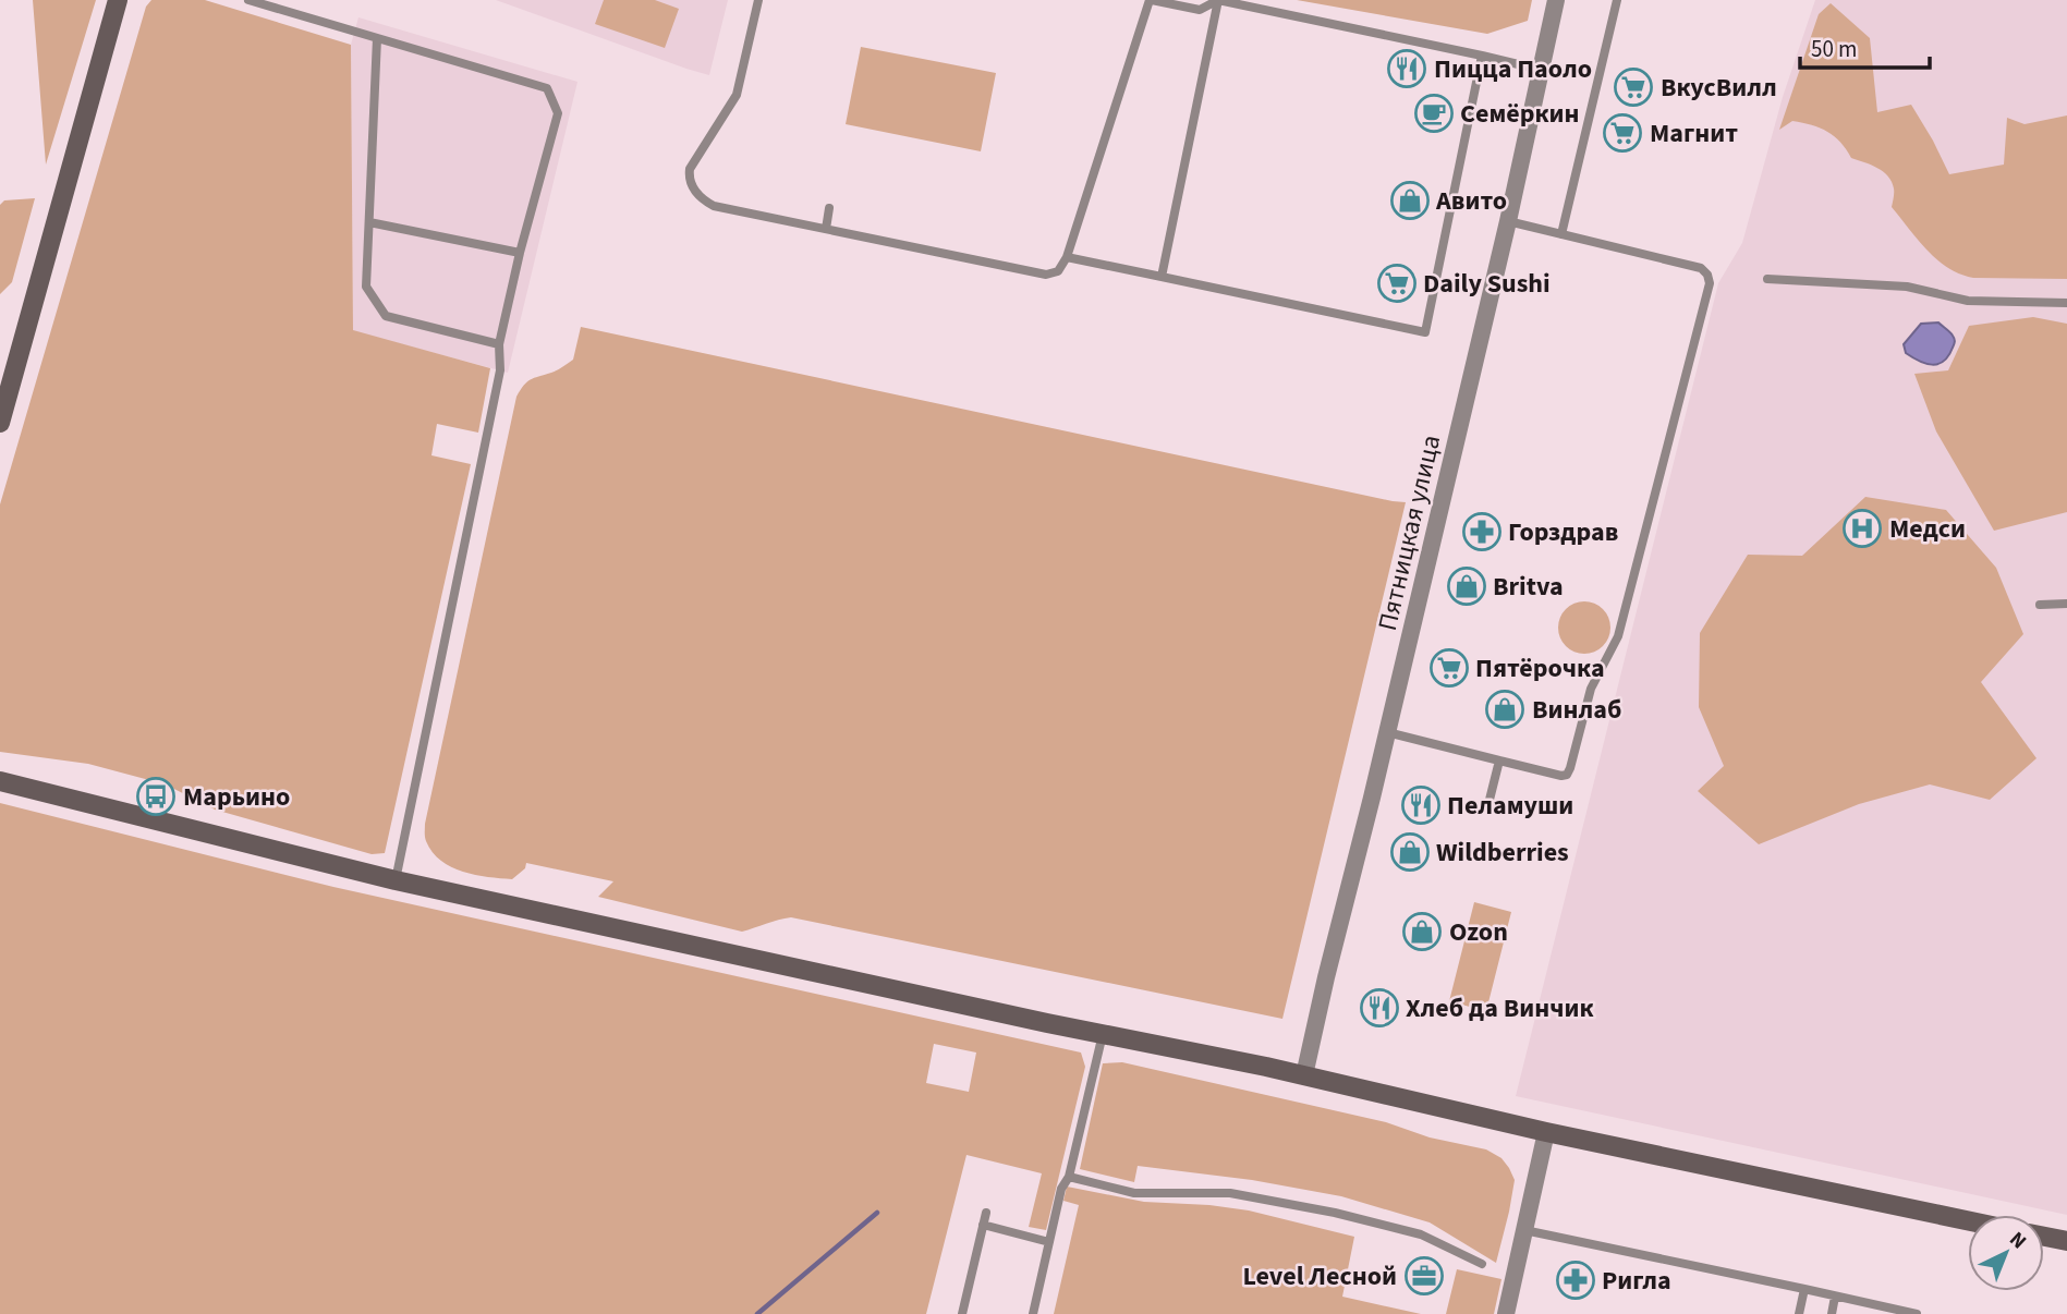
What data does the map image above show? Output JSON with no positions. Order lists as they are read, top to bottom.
{
  "streets": {
    "street": ["Пятницкая улица"]
  },
  "places": {
    "restaurant": ["Пицца Паоло", "Пеламуши", "Хлеб да Винчик"],
    "supermarket": [
      "ВкусВилл",
      "Магнит",
      "Daily Sushi",
      "Пятёрочка"
    ],
    "cafe": ["Семёркин"],
    "shop": [
      "Авито",
      "Britva",
      "Винлаб",
      "Wildberries",
      "Ozon"
    ],
    "hospital": ["Медси"],
    "pharmacy": ["Горздрав", "Ригла"],
    "bus stop": ["Марьино"],
    "office": ["Level Лесной"]
  },
  "scale_bar": "50 m",
  "north": "top right"
}
